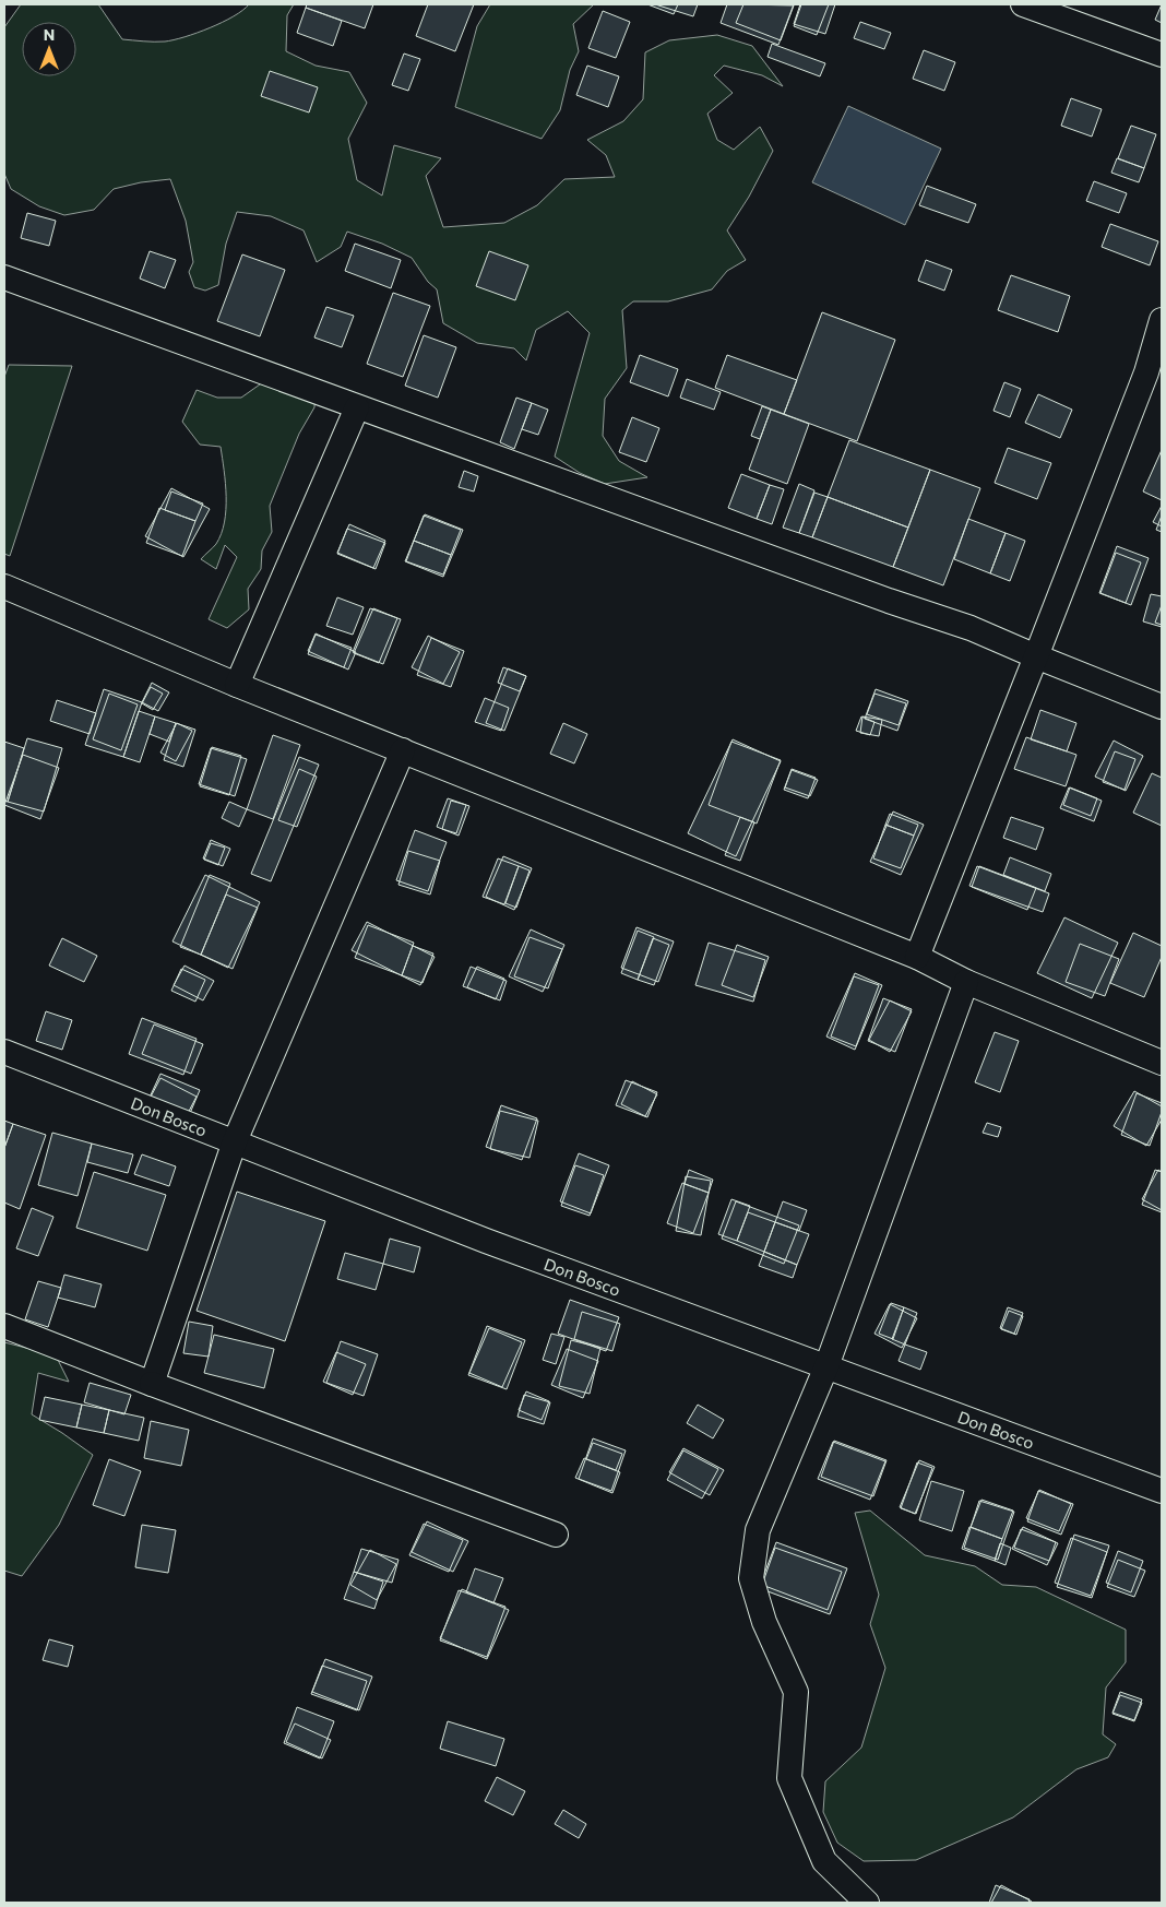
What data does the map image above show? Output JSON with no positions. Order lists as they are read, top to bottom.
{
  "streets": {
    "street": ["Don Bosco"]
  },
  "north": "top"
}
